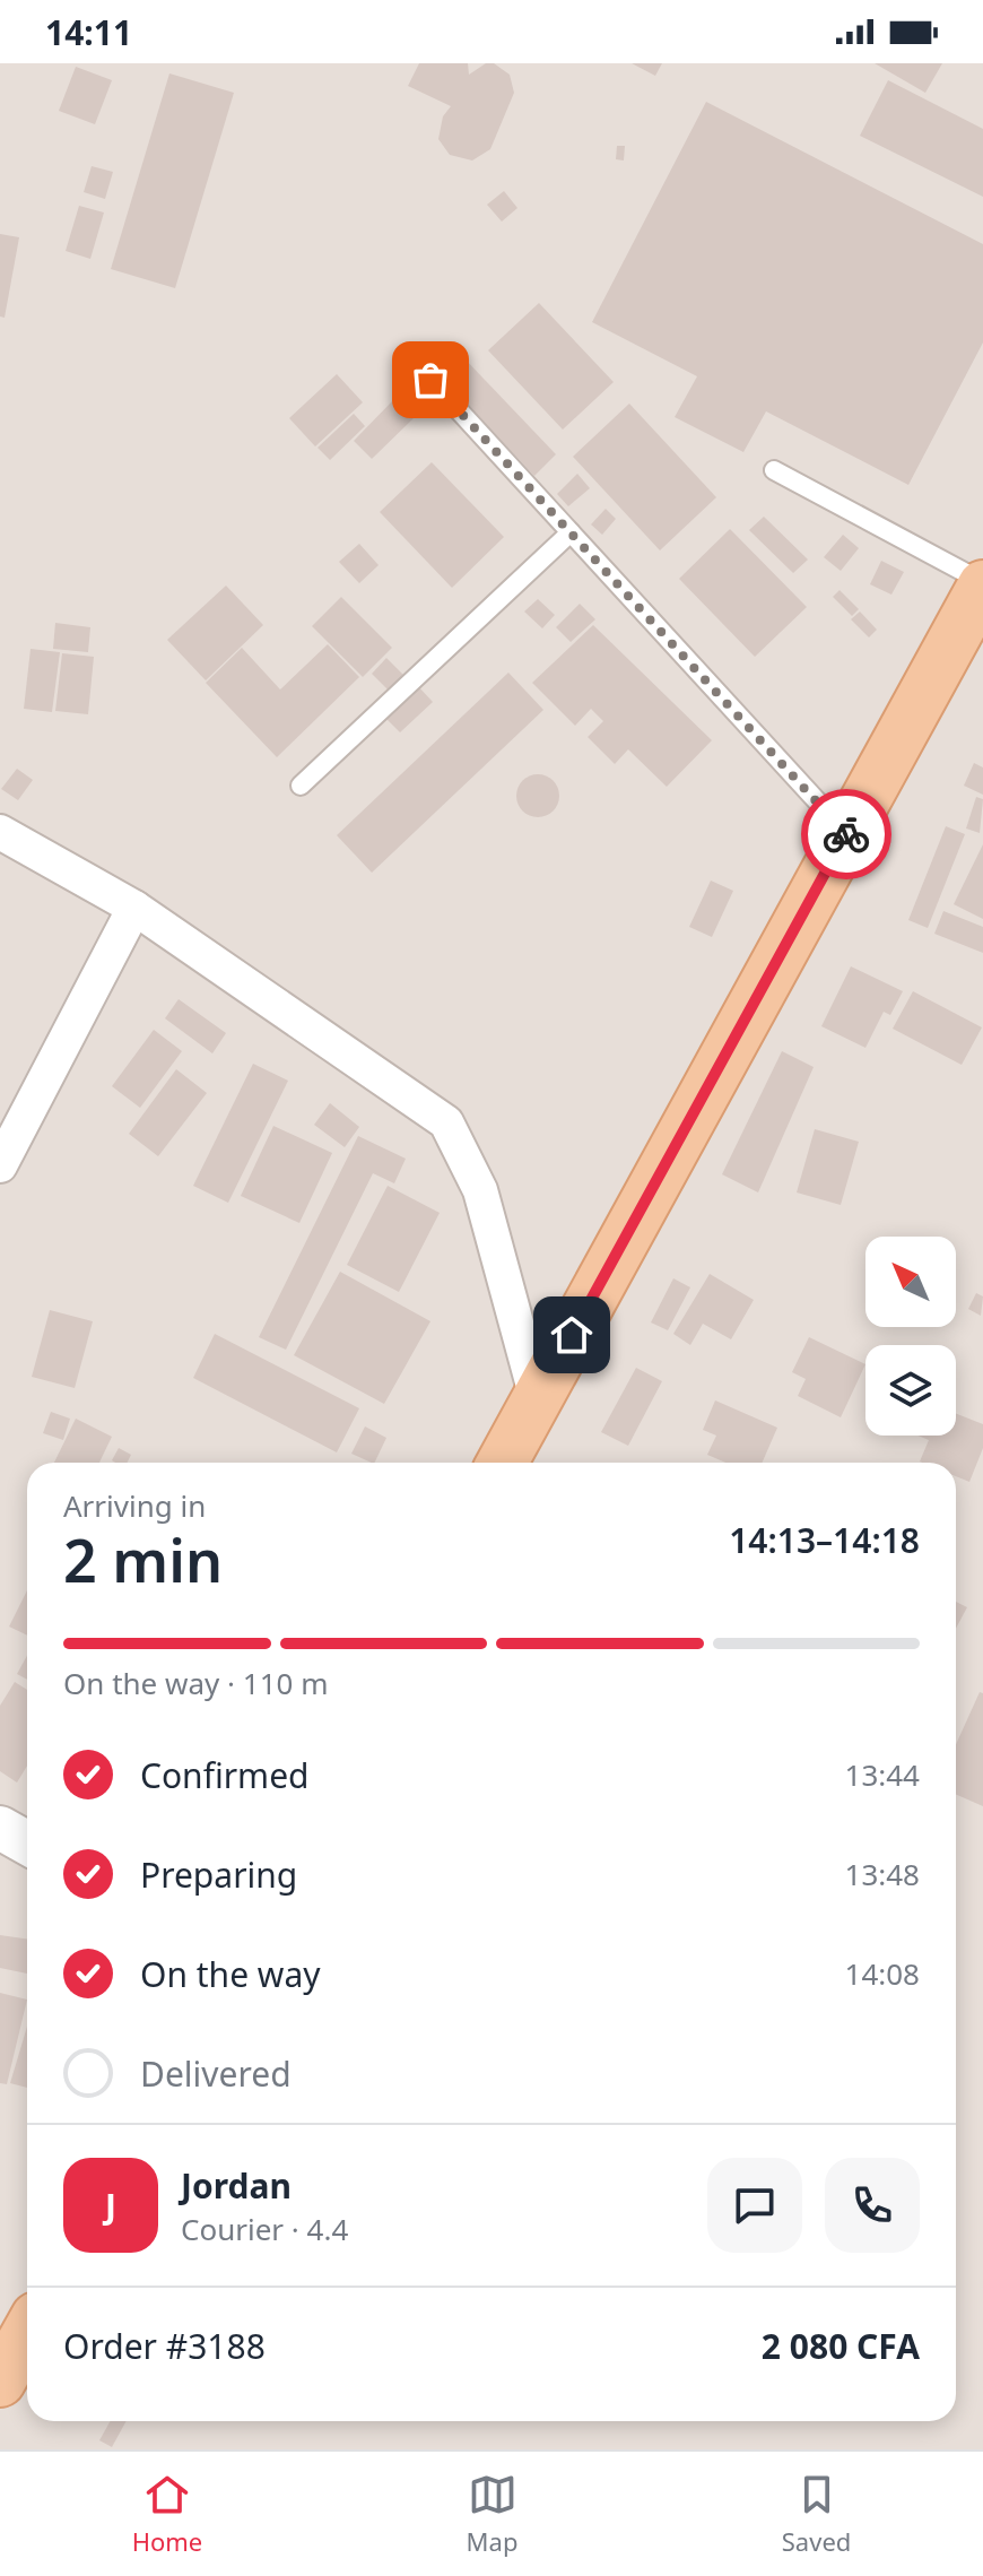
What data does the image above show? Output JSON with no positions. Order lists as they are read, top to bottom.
{
  "north": "top left",
  "page": {
    "status": "14:11",
    "heading": ["2 min", "Arriving in", "14:13–14:18"],
    "panel": [
      "Jordan",
      "Courier · 4.4",
      "Order #3188",
      "2 080 CFA"
    ],
    "bar": "On the way · 110 m",
    "list": [
      ["Confirmed", "13:44"],
      ["Preparing", "13:48"],
      ["On the way", "14:08"],
      "Delivered"
    ],
    "round": "J",
    "tabs": ["Home", "Map", "Saved"]
  }
}
